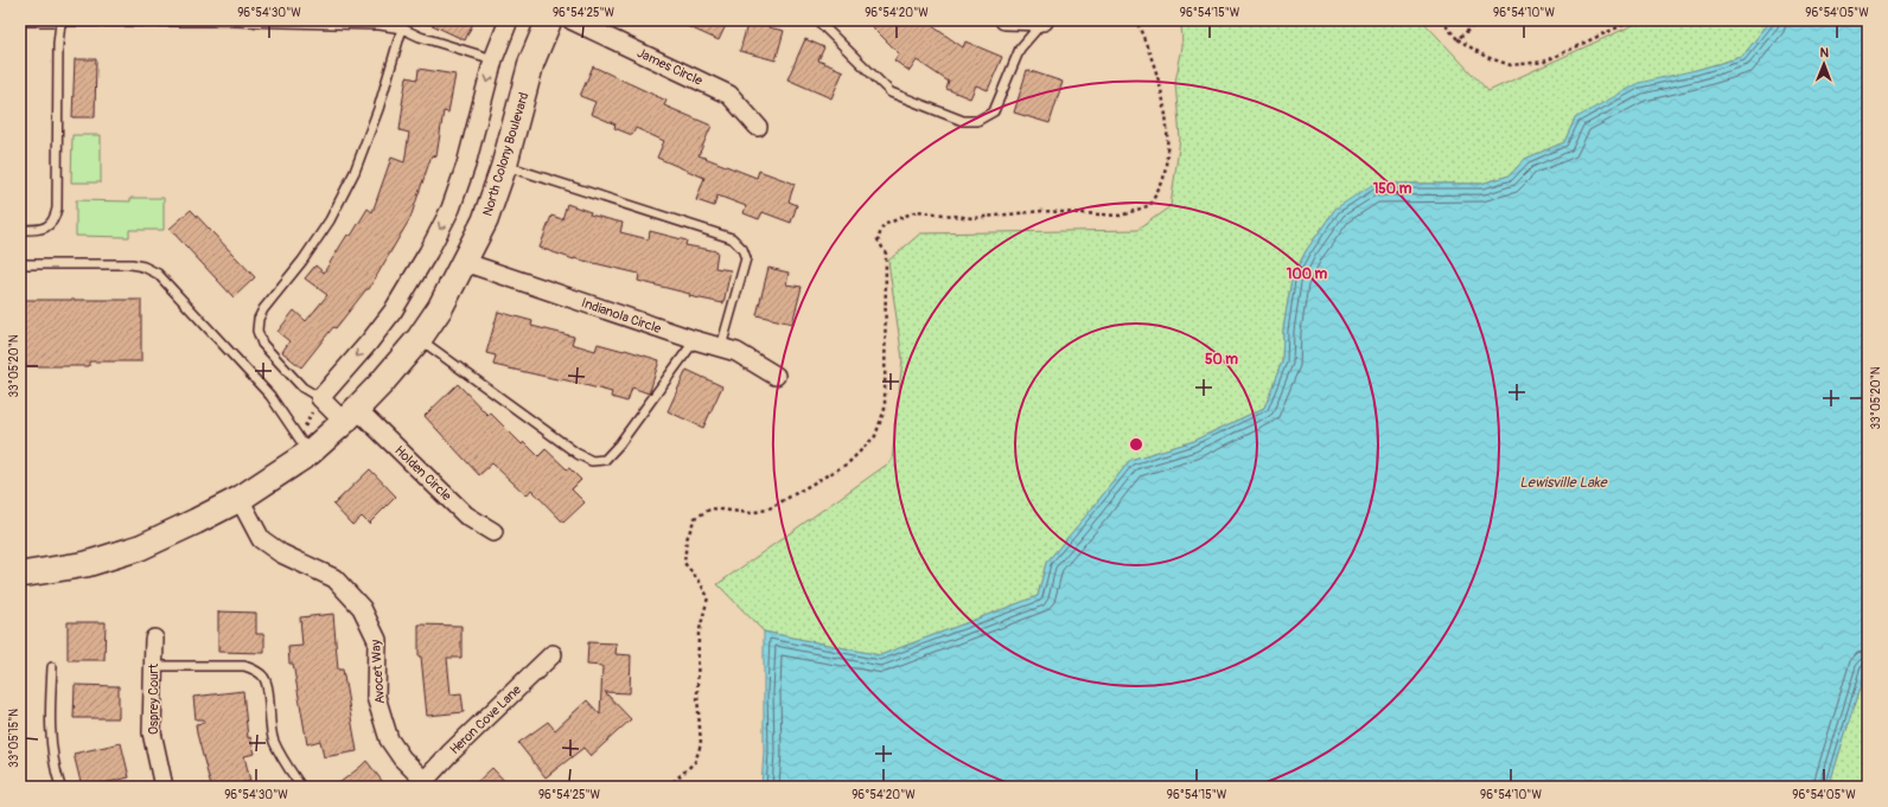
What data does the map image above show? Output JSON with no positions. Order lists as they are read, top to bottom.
{
  "streets": {
    "main road": ["North Colony Boulevard"],
    "street": [
      "James Circle",
      "Indianola Circle",
      "Holden Circle",
      "Avocet Way",
      "Osprey Court",
      "Heron Cove Lane"
    ]
  },
  "crossings": [
    ["North Colony Boulevard", "Indianola Circle"],
    ["North Colony Boulevard", "Holden Circle"],
    ["North Colony Boulevard", "Avocet Way"],
    ["Avocet Way", "Heron Cove Lane"]
  ],
  "water": ["Lewisville Lake"],
  "north": "top",
  "coordinates": [
    "96°54'30\"W",
    "96°54'25\"W",
    "96°54'20\"W",
    "96°54'15\"W",
    "96°54'10\"W",
    "96°54'05\"W",
    "33°05'20\"N",
    "33°05'15\"N"
  ],
  "rings": ["150 m", "100 m", "50 m"]
}
